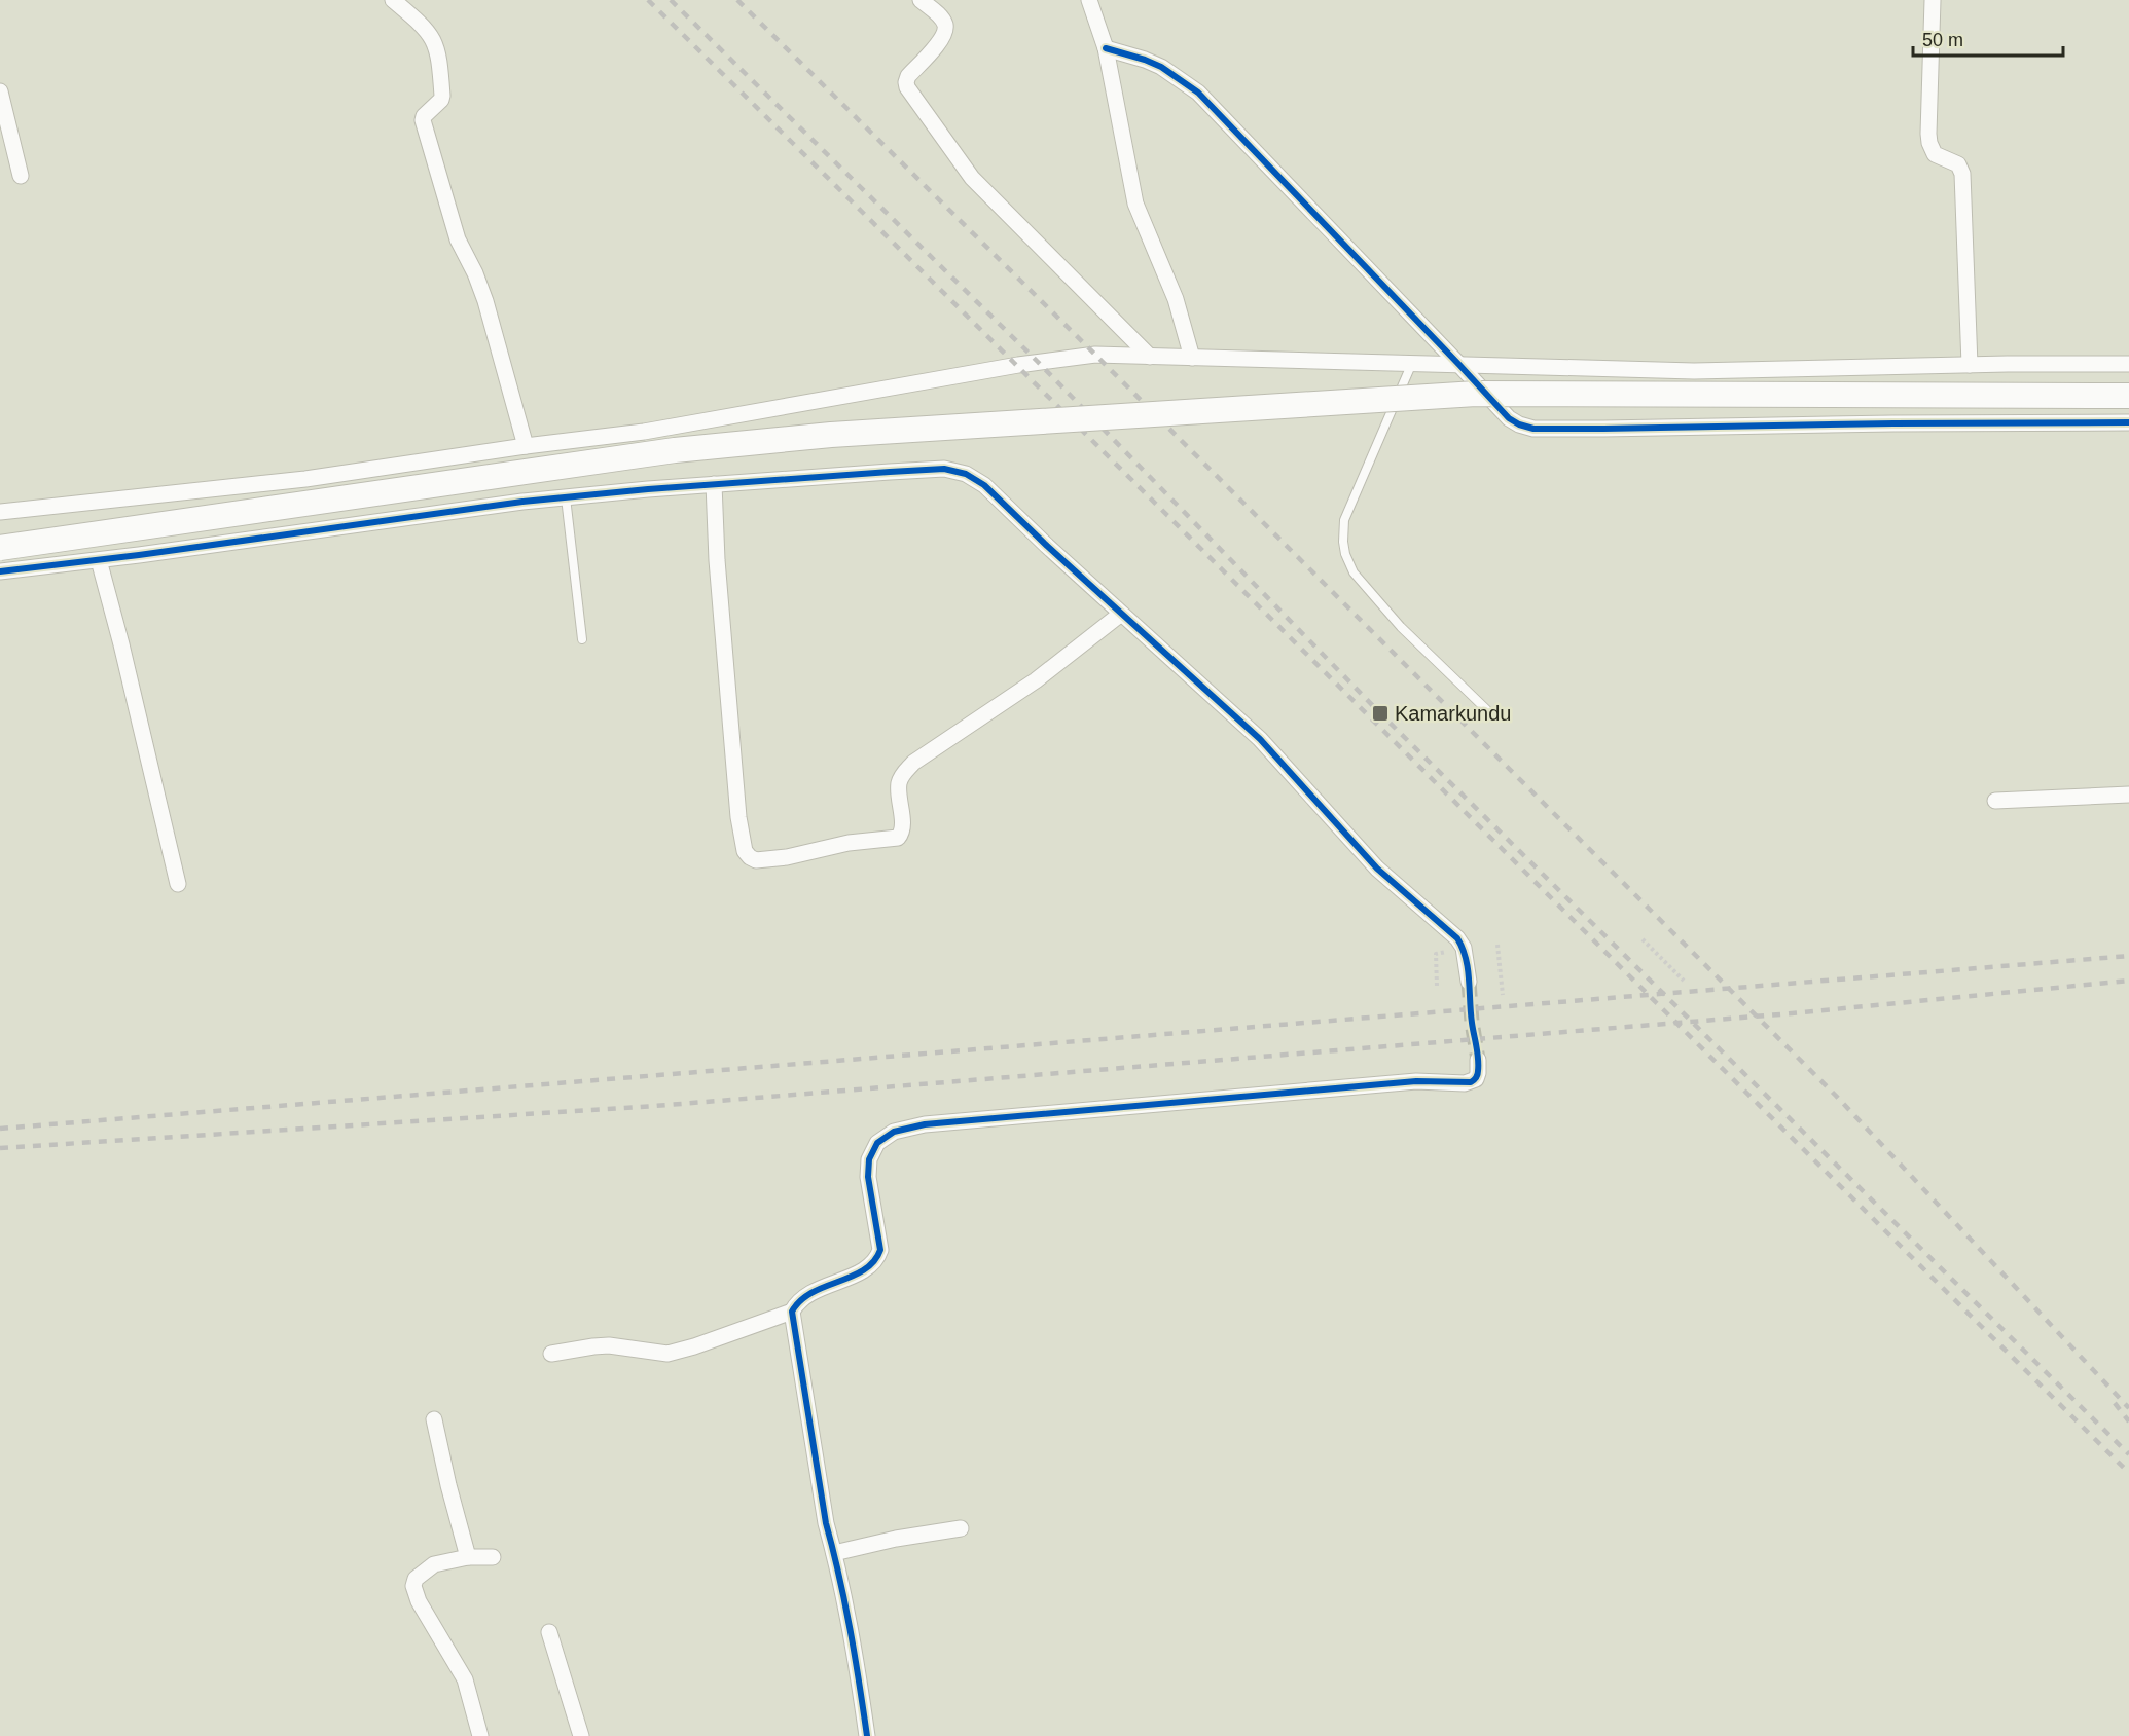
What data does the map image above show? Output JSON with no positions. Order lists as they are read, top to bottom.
{
  "places": {
    "transit": ["Kamarkundu"]
  },
  "scale_bar": "50 m"
}
